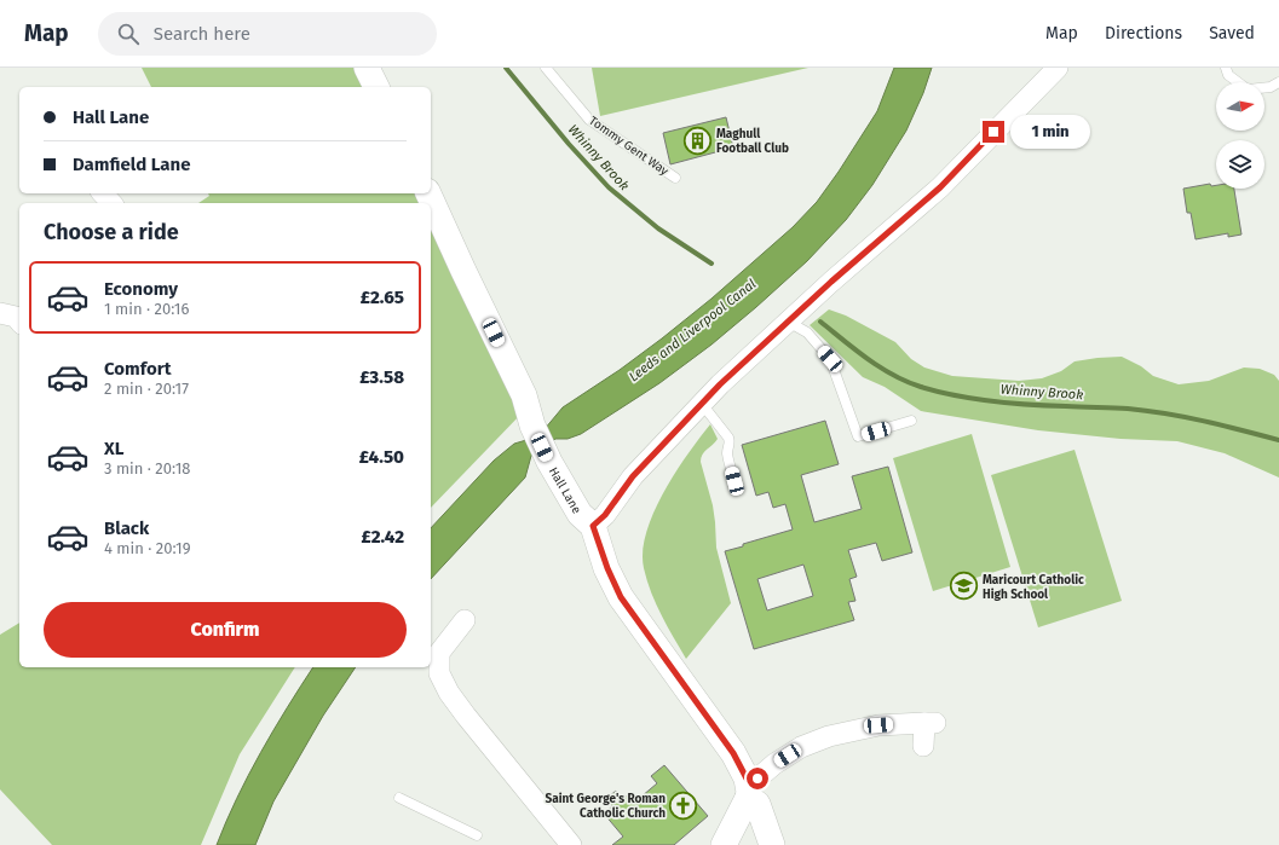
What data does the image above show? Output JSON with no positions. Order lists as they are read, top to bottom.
{
  "streets": {
    "street": ["Hall Lane"],
    "lane": ["Tommy Gent Way"]
  },
  "water": ["Whinny Brook", "Leeds and Liverpool Canal"],
  "places": {
    "building": ["Maghull Football Club"],
    "school or university": ["Maricourt Catholic High School"],
    "church": ["Saint George's Roman Catholic Church"]
  },
  "north": "right",
  "page": {
    "header": "Map",
    "search": "Search here",
    "nav": ["Map", "Directions", "Saved"],
    "banner": ["Hall Lane", "Damfield Lane"],
    "bubble": "1 min",
    "heading": "Choose a ride",
    "list": [
      {
        "name": "Economy",
        "note": "1 min · 20:16",
        "value": "£2.65"
      },
      {
        "name": "Comfort",
        "note": "2 min · 20:17",
        "value": "£3.58"
      },
      {
        "name": "XL",
        "note": "3 min · 20:18",
        "value": "£4.50"
      },
      {
        "name": "Black",
        "note": "4 min · 20:19",
        "value": "£2.42"
      }
    ],
    "buttons": "Confirm"
  }
}
